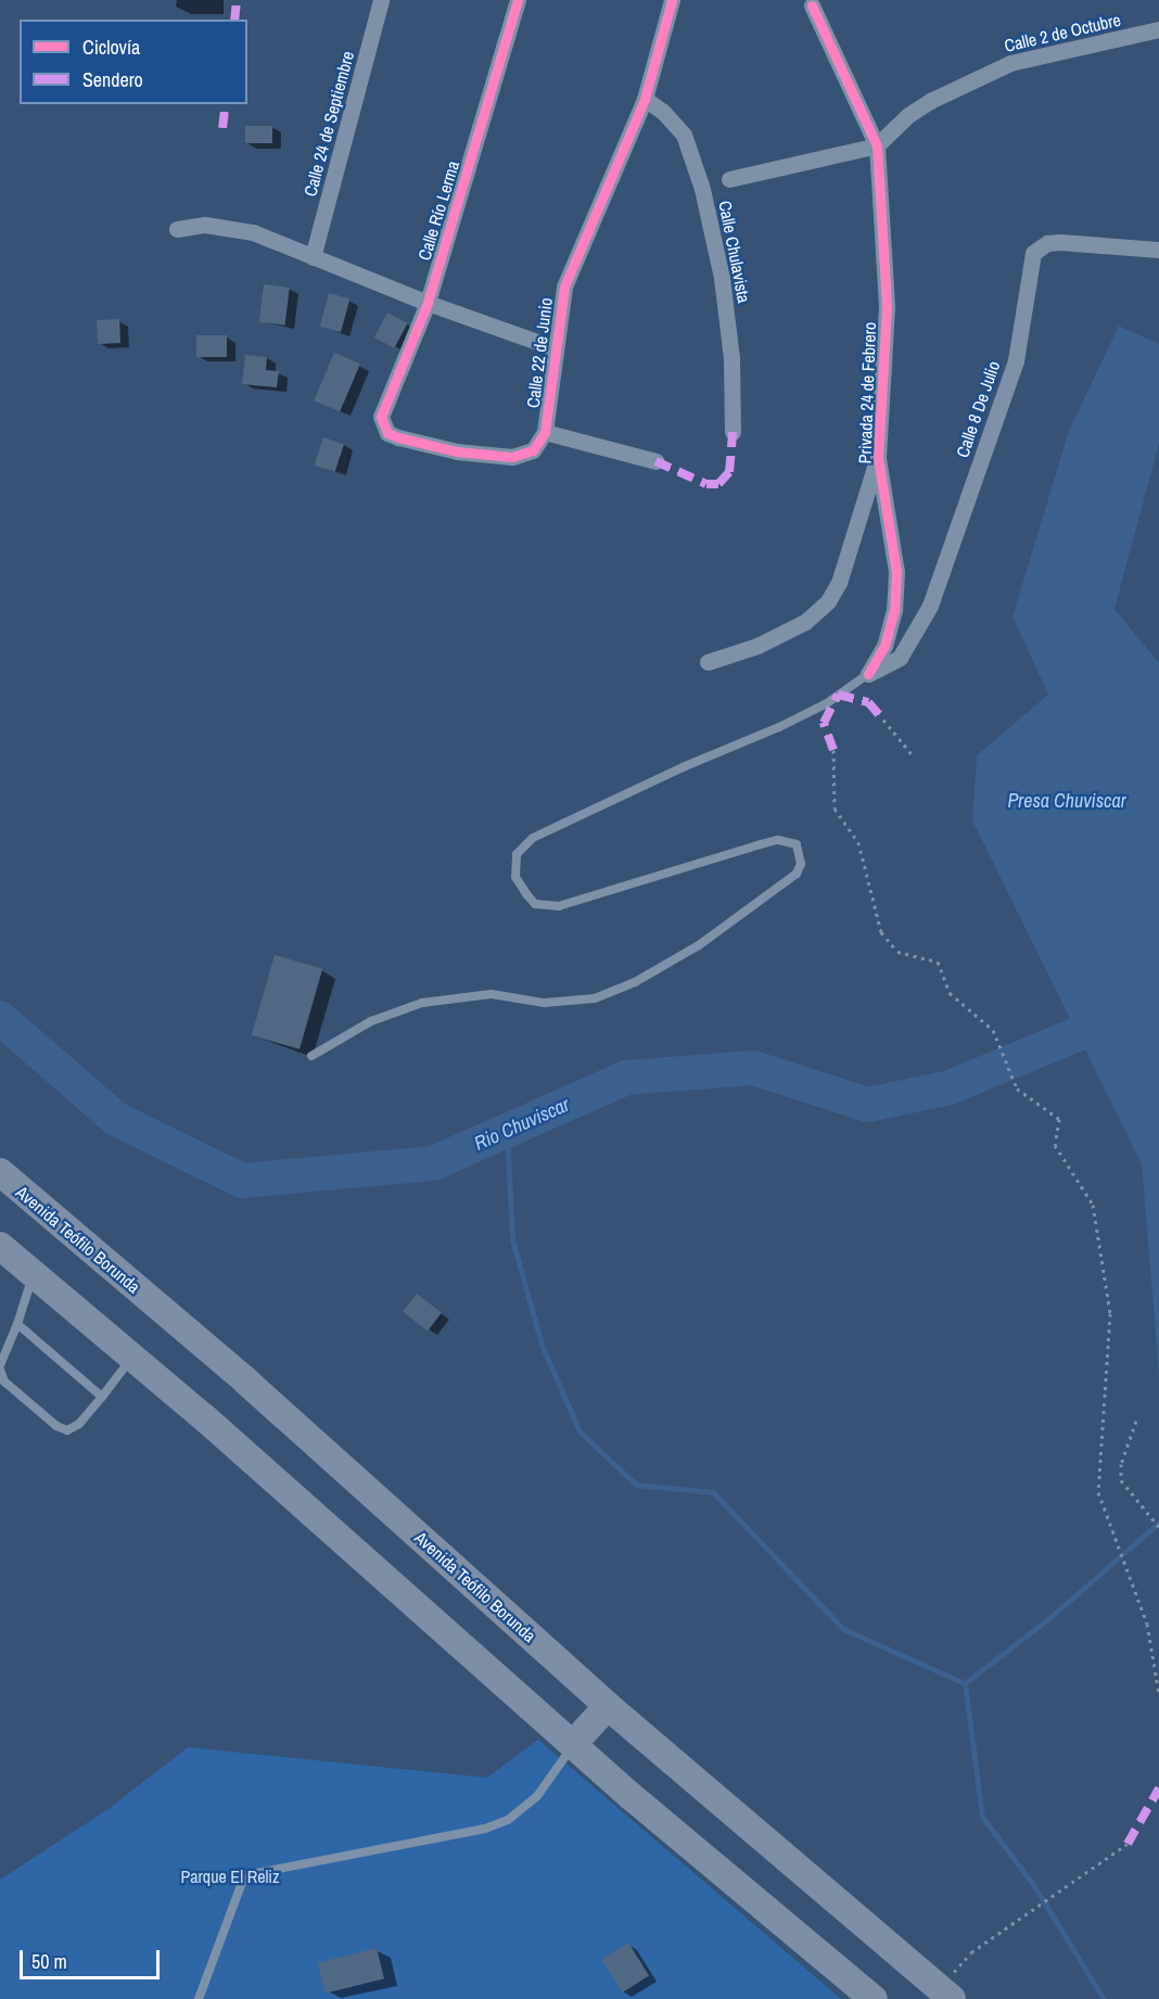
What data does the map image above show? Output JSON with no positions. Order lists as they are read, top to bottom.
{
  "streets": {
    "main road": ["Avenida Teófilo Borunda"],
    "street": [
      "Calle 2 de Octubre",
      "Calle 24 de Septiembre",
      "Calle Río Lerma",
      "Calle Chulavista",
      "Calle 22 de Junio",
      "Privada 24 de Febrero",
      "Calle 8 De Julio"
    ]
  },
  "crossings": [
    ["Calle 2 de Octubre", "Privada 24 de Febrero"],
    ["Calle Río Lerma", "Calle 22 de Junio"],
    ["Calle Chulavista", "Calle 22 de Junio"],
    ["Privada 24 de Febrero", "Calle 8 De Julio"]
  ],
  "water": ["Presa Chuviscar", "Rio Chuviscar"],
  "parks": ["Parque El Reliz"],
  "legend": ["Ciclovía", "Sendero"],
  "scale_bar": "50 m"
}
